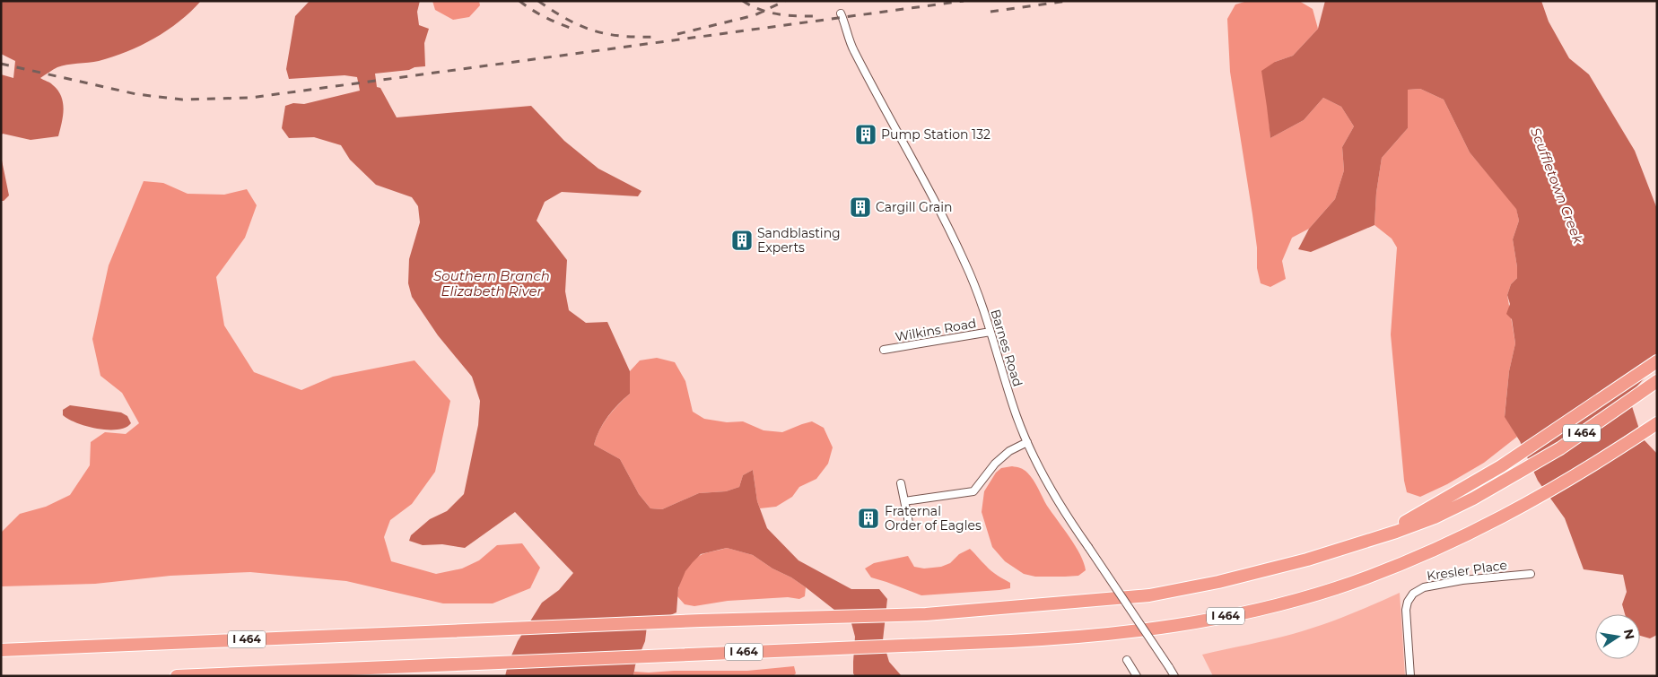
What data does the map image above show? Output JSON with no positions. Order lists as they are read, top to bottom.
{
  "streets": {
    "highway": ["I 464"],
    "street": ["Wilkins Road", "Barnes Road", "Kresler Place"]
  },
  "crossings": [
    ["Wilkins Road", "Barnes Road"]
  ],
  "water": ["Scuffletown Creek", "Southern Branch Elizabeth River"],
  "places": {
    "building": [
      "Pump Station 132",
      "Cargill Grain",
      "Sandblasting Experts",
      "Fraternal Order of Eagles"
    ]
  },
  "north": "right"
}
